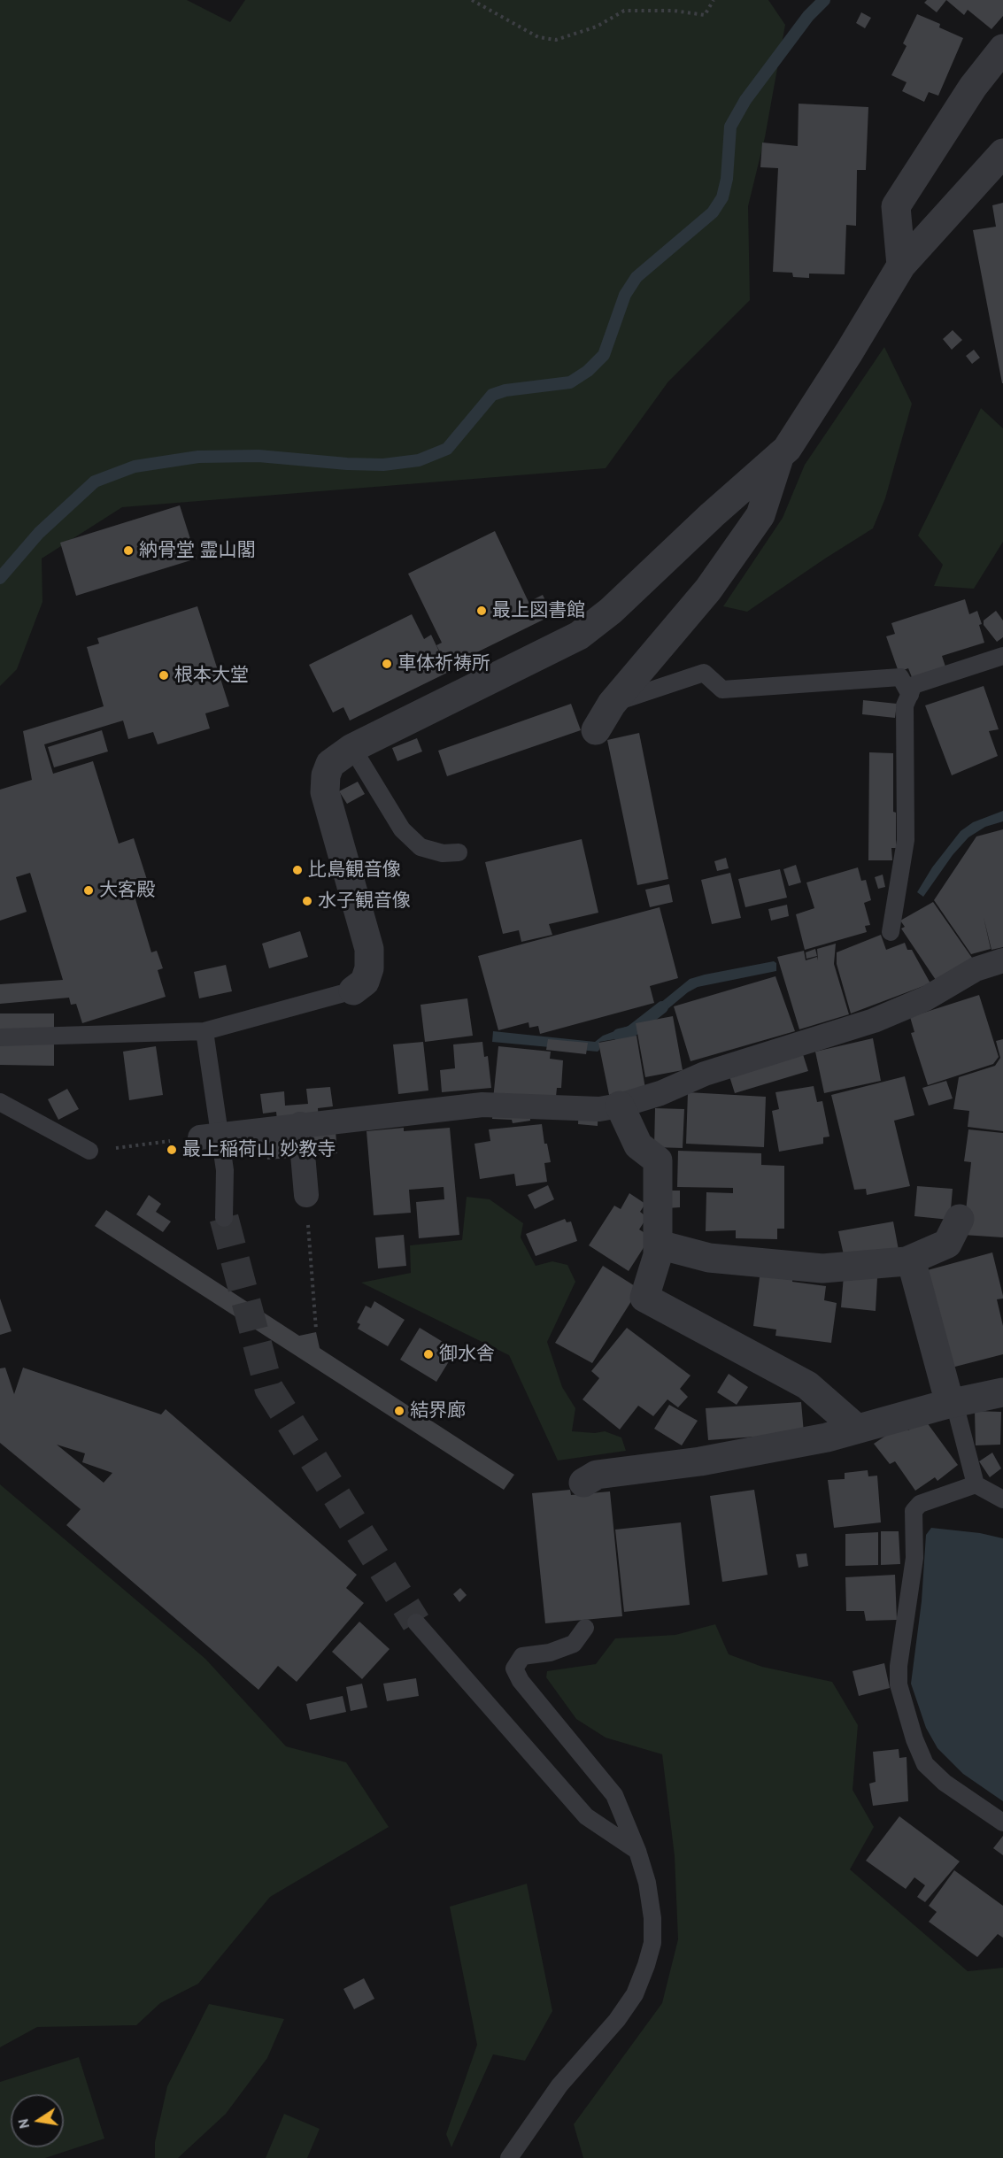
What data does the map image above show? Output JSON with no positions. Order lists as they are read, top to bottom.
{
  "places": [
    "納骨堂 霊山閣",
    "最上図書館",
    "車体祈祷所",
    "根本大堂",
    "比島観音像",
    "大客殿",
    "水子観音像",
    "最上稲荷山 妙教寺",
    "御水舎",
    "結界廊"
  ],
  "north": "left"
}
